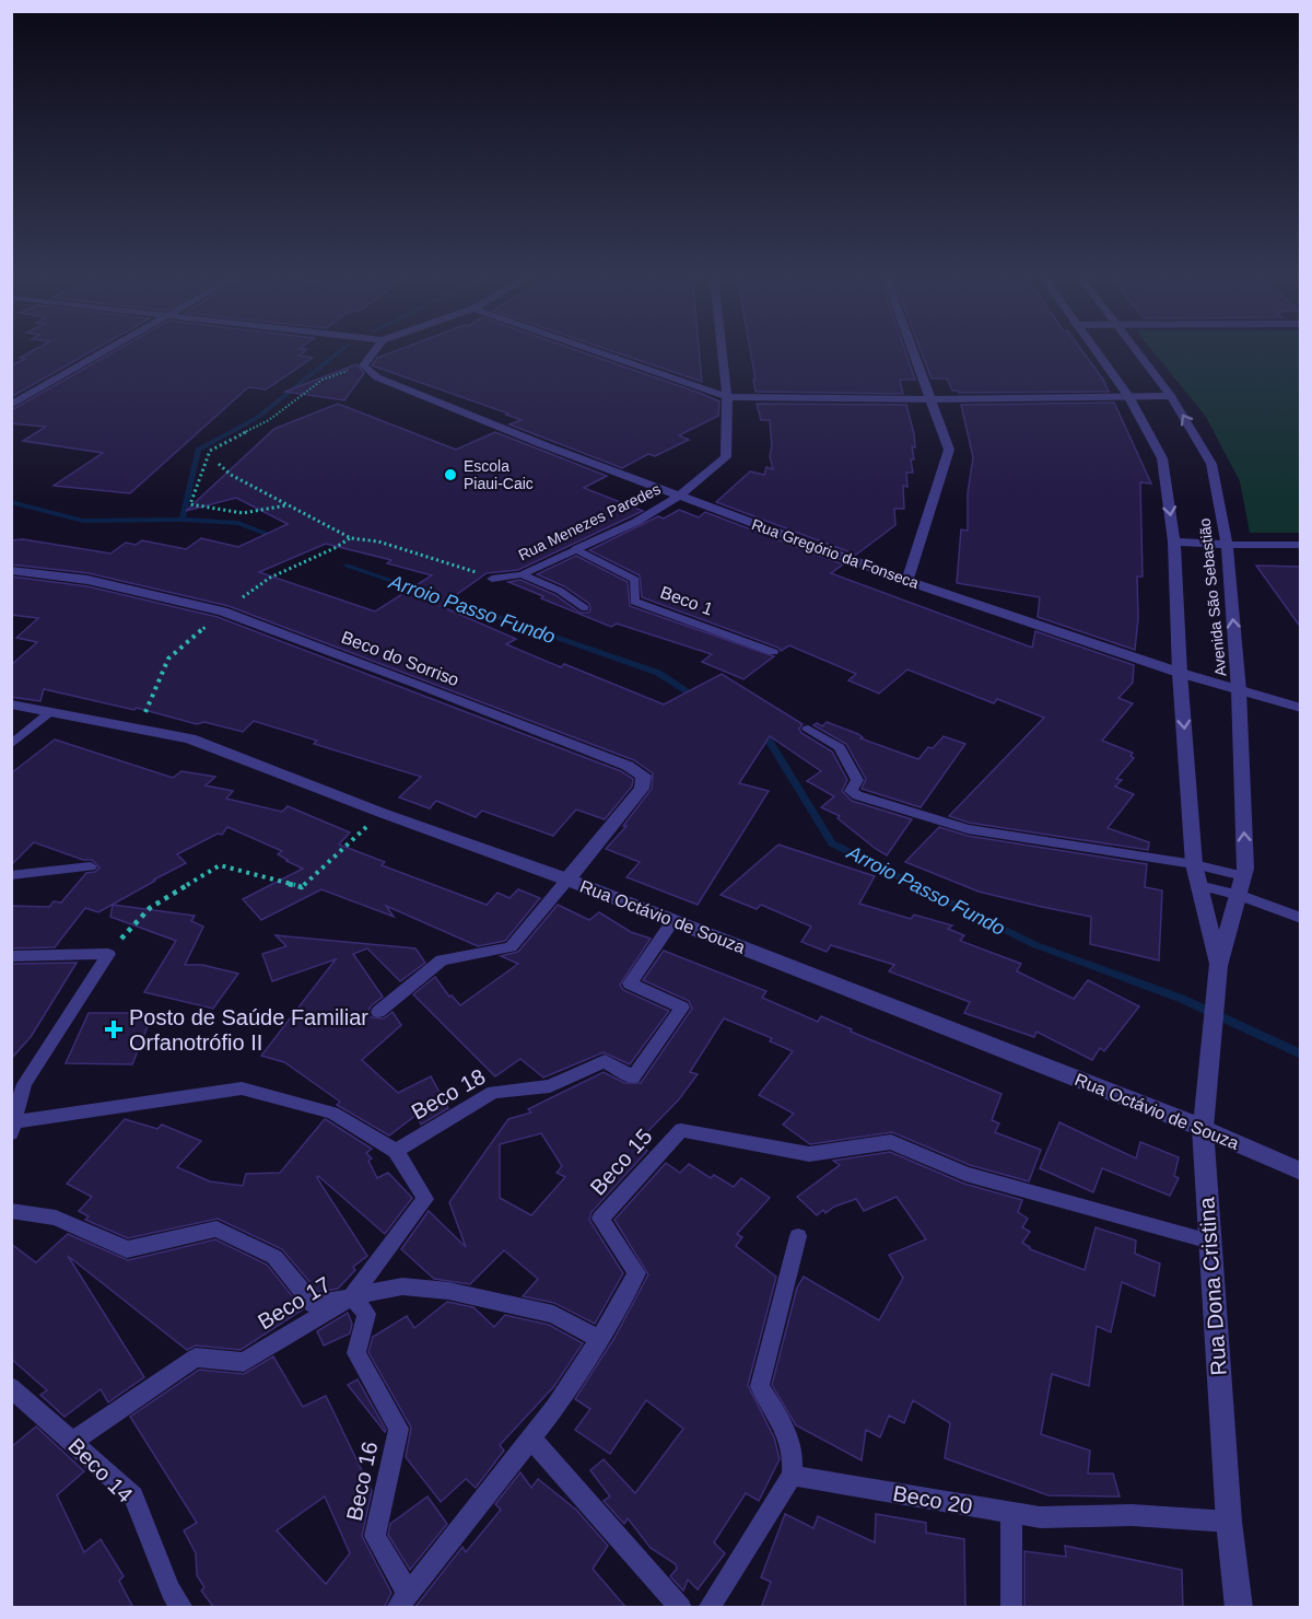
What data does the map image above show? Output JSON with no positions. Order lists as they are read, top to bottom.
{
  "streets": {
    "street": [
      "Rua Menezes Paredes",
      "Rua Gregório da Fonseca",
      "Avenida São Sebastião",
      "Beco do Sorriso",
      "Rua Octávio de Souza",
      "Rua Dona Cristina"
    ],
    "lane": [
      "Beco 1",
      "Beco 18",
      "Beco 15",
      "Beco 17",
      "Beco 14",
      "Beco 16",
      "Beco 20"
    ]
  },
  "crossings": [
    ["Rua Menezes Paredes", "Rua Gregório da Fonseca"],
    ["Rua Menezes Paredes", "Beco 1"],
    ["Rua Gregório da Fonseca", "Avenida São Sebastião"],
    ["Avenida São Sebastião", "Rua Dona Cristina"],
    ["Beco do Sorriso", "Rua Octávio de Souza"],
    ["Rua Octávio de Souza", "Beco 18"],
    ["Rua Octávio de Souza", "Rua Dona Cristina"],
    ["Beco 15", "Rua Dona Cristina"],
    ["Beco 15", "Beco 17"],
    ["Beco 15", "Beco 16"],
    ["Rua Dona Cristina", "Beco 20"],
    ["Beco 17", "Beco 14"],
    ["Beco 17", "Beco 16"]
  ],
  "water": ["Arroio Passo Fundo"],
  "places": {
    "other": ["Escola Piaui-Caic"],
    "health": ["Posto de Saúde Familiar Orfanotrófio II"]
  }
}
